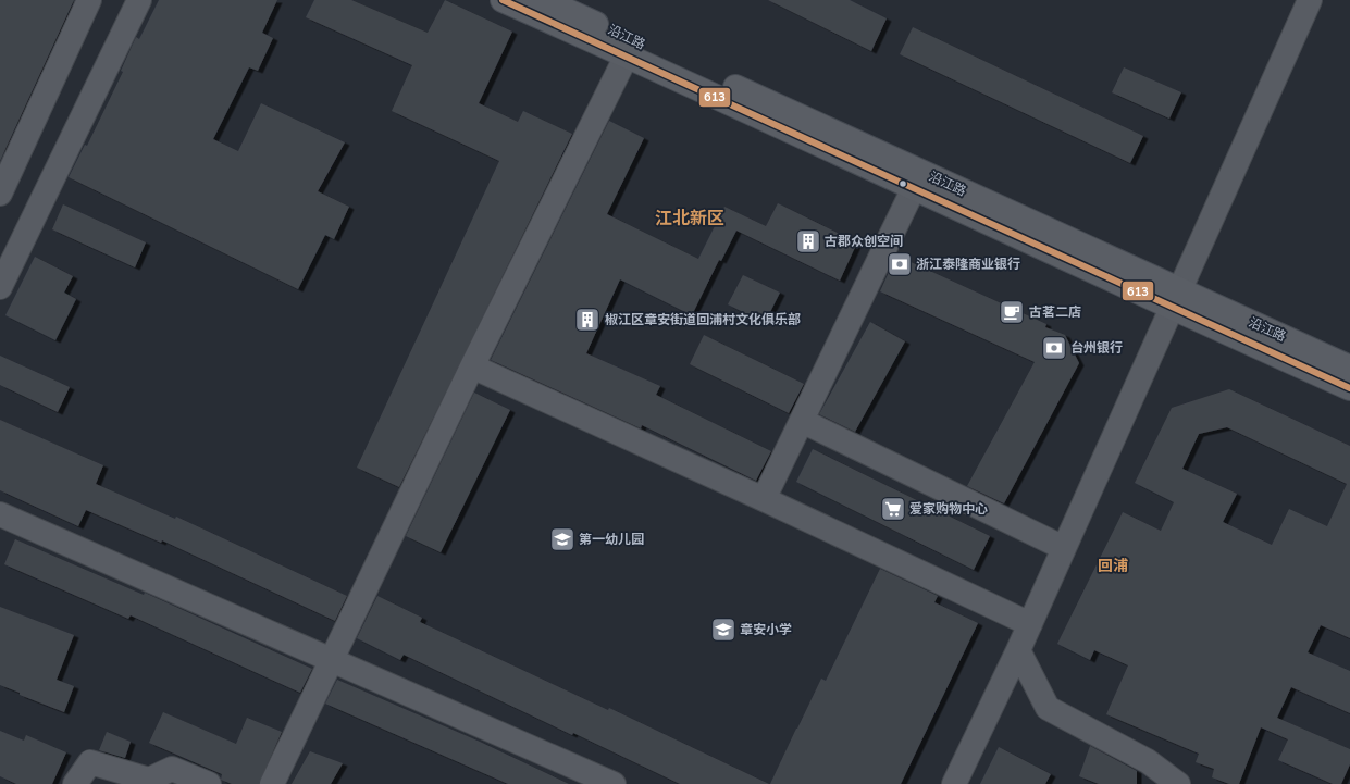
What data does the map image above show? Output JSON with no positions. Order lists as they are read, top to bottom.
{
  "streets": {
    "main road": ["沿江路"]
  },
  "districts": ["江北新区", "回浦"],
  "places": {
    "building": ["古郡众创空间", "椒江区章安街道回浦村文化俱乐部"],
    "bank": ["浙江泰隆商业银行", "台州银行"],
    "cafe": ["古茗二店"],
    "supermarket": ["爱家购物中心"],
    "school or university": ["第一幼儿园", "章安小学"]
  },
  "lines": ["transit line 613"]
}
